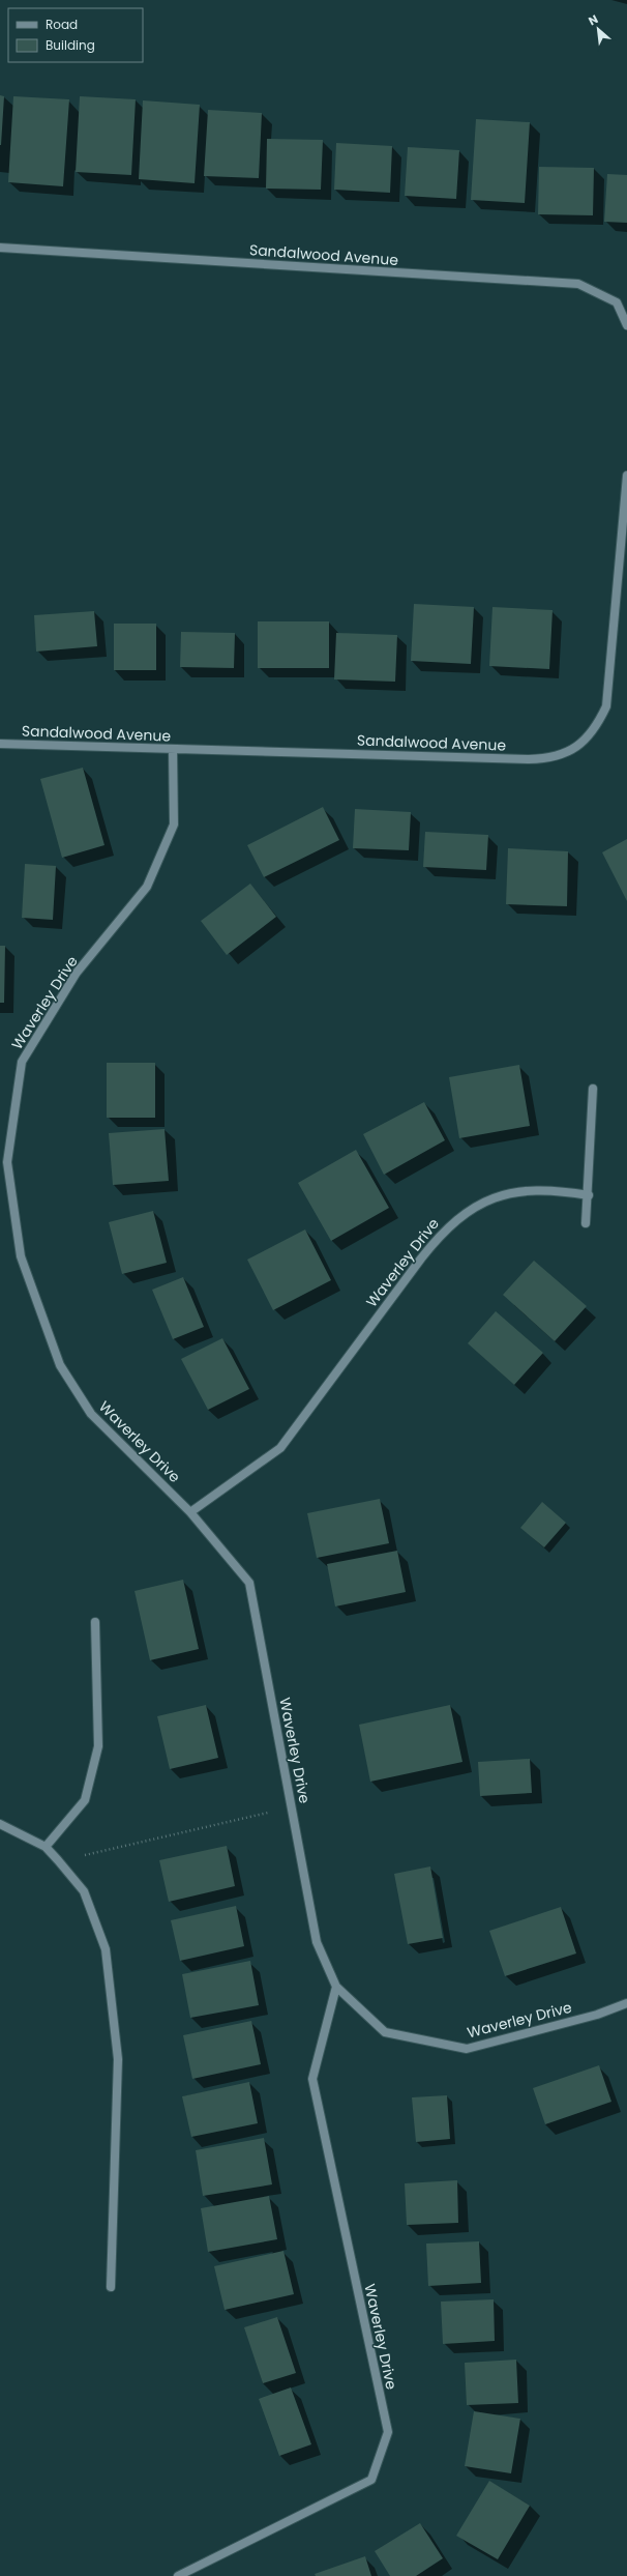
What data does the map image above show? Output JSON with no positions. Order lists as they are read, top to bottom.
{
  "streets": {
    "street": ["Sandalwood Avenue", "Waverley Drive"]
  },
  "crossings": [
    ["Sandalwood Avenue", "Waverley Drive"]
  ],
  "legend": ["Road", "Building"],
  "north": "top left"
}
